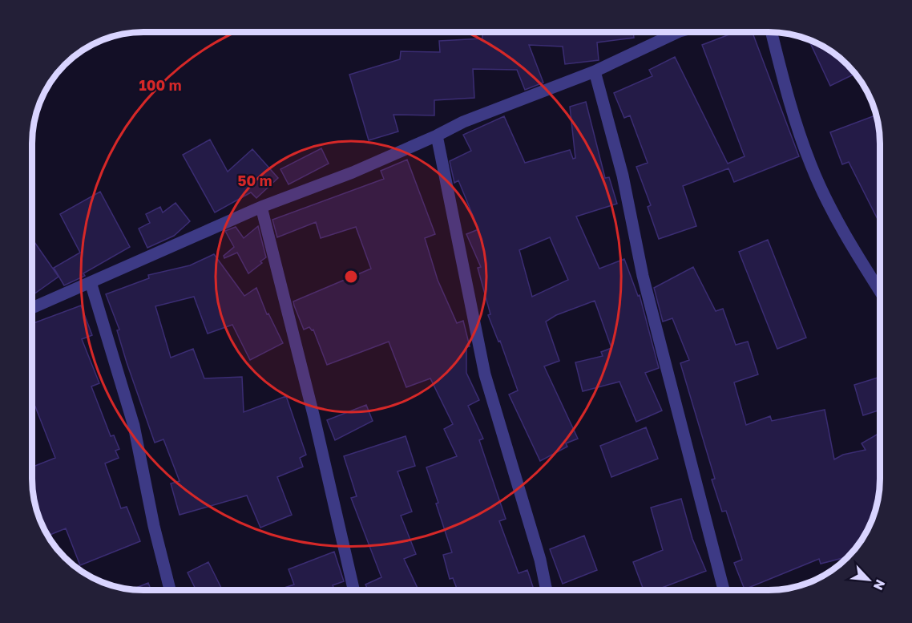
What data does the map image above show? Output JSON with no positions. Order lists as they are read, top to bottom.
{
  "north": "bottom right",
  "rings": ["100 m", "50 m"]
}
